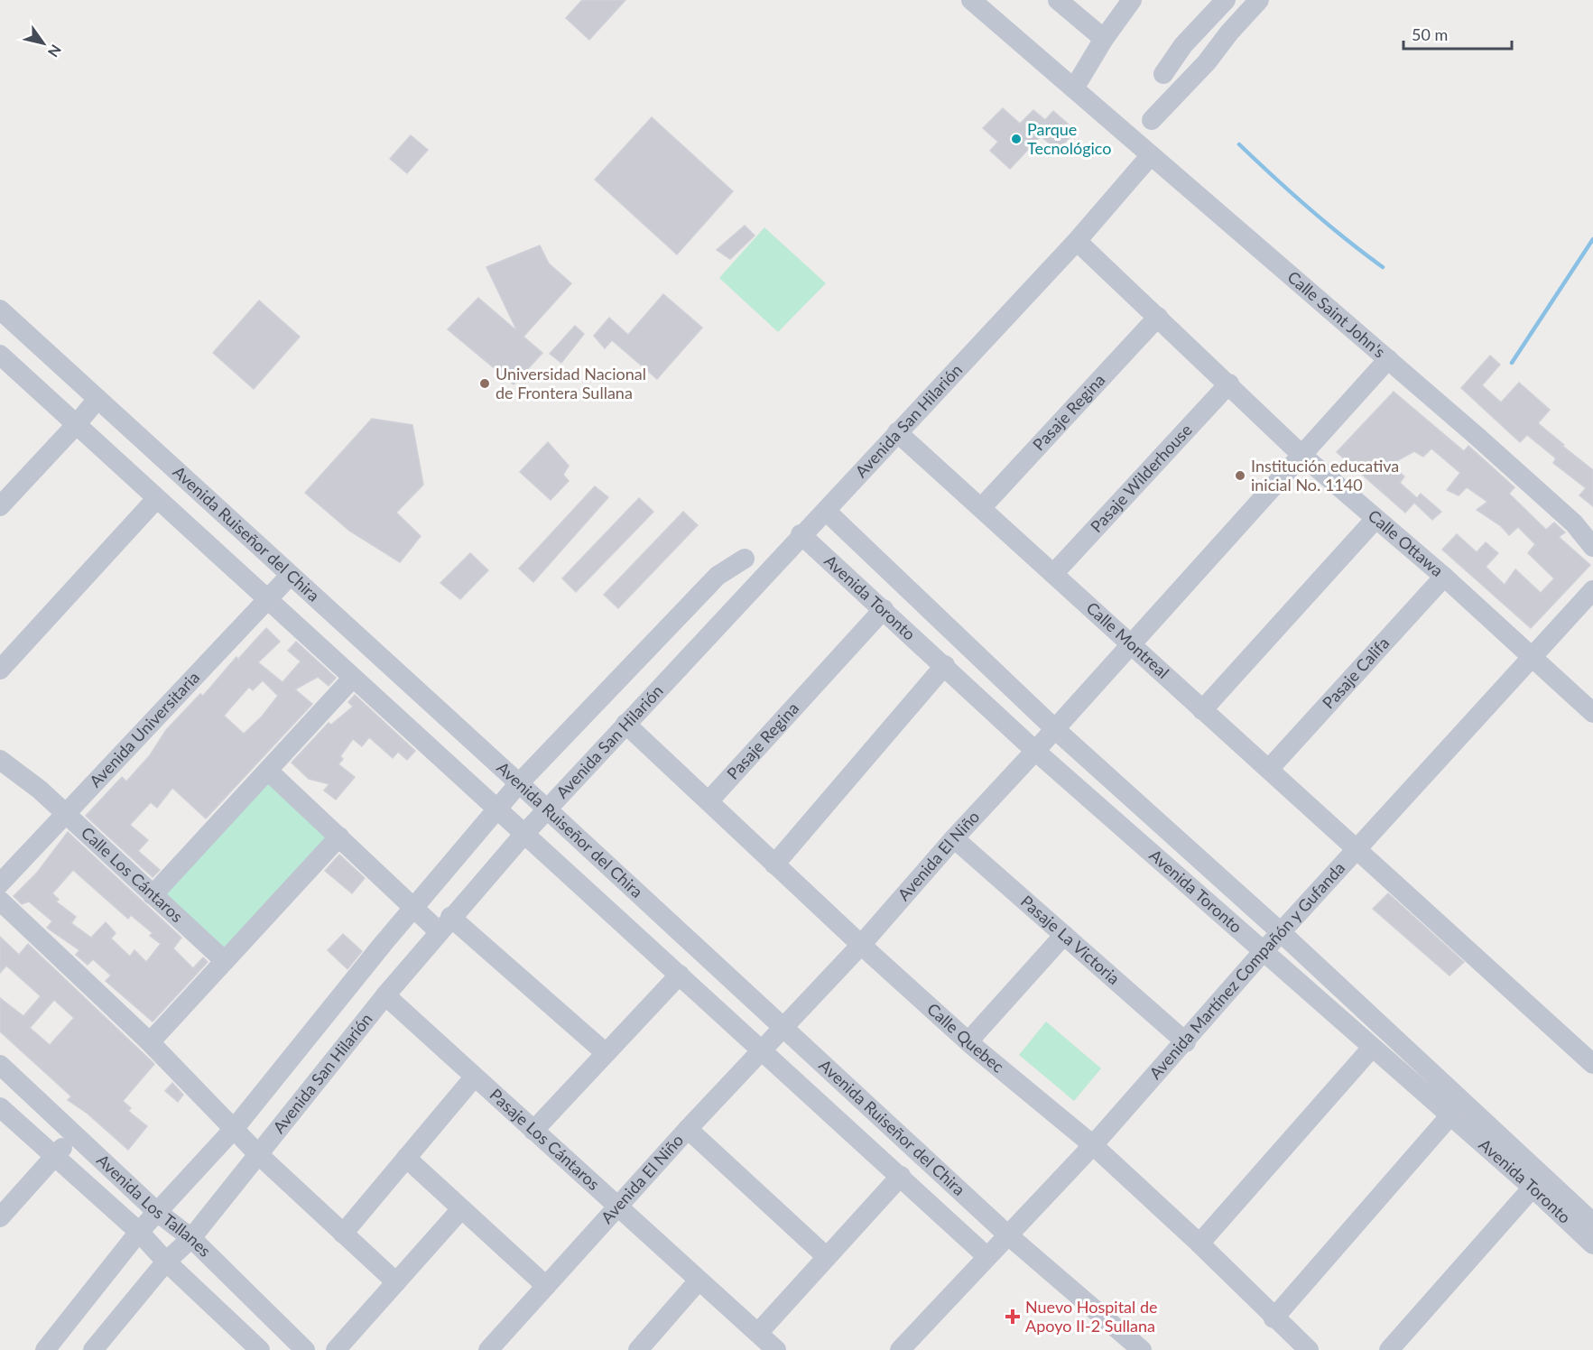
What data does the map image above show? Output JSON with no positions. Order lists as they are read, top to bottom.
{
  "streets": {
    "street": [
      "Calle Saint John's",
      "Pasaje Regina",
      "Avenida San Hilarión",
      "Pasaje Wilderhouse",
      "Avenida Ruiseñor del Chira",
      "Calle Ottawa",
      "Avenida Toronto",
      "Calle Montreal",
      "Pasaje Califa",
      "Avenida Universitaria",
      "Avenida El Niño",
      "Calle Los Cántaros",
      "Pasaje La Victoria",
      "Avenida Martínez Compañón y Gufanda",
      "Calle Quebec",
      "Pasaje Los Cántaros",
      "Avenida Los Tallanes"
    ]
  },
  "crossings": [
    ["Calle Saint John's", "Avenida San Hilarión"],
    ["Calle Saint John's", "Avenida El Niño"],
    ["Pasaje Regina", "Calle Ottawa"],
    ["Pasaje Regina", "Avenida Toronto"],
    ["Pasaje Regina", "Calle Montreal"],
    ["Pasaje Regina", "Calle Quebec"],
    ["Avenida San Hilarión", "Avenida Ruiseñor del Chira"],
    ["Avenida San Hilarión", "Calle Ottawa"],
    ["Avenida San Hilarión", "Avenida Toronto"],
    ["Avenida San Hilarión", "Calle Montreal"],
    ["Avenida San Hilarión", "Calle Quebec"],
    ["Avenida San Hilarión", "Pasaje Los Cántaros"],
    ["Avenida San Hilarión", "Avenida Los Tallanes"],
    ["Pasaje Wilderhouse", "Calle Ottawa"],
    ["Pasaje Wilderhouse", "Calle Montreal"],
    ["Avenida Ruiseñor del Chira", "Avenida Universitaria"],
    ["Avenida Ruiseñor del Chira", "Avenida El Niño"],
    ["Avenida Ruiseñor del Chira", "Avenida Martínez Compañón y Gufanda"],
    ["Calle Ottawa", "Pasaje Califa"],
    ["Calle Ottawa", "Avenida El Niño"],
    ["Calle Ottawa", "Avenida Martínez Compañón y Gufanda"],
    ["Avenida Toronto", "Avenida El Niño"],
    ["Avenida Toronto", "Avenida Martínez Compañón y Gufanda"],
    ["Calle Montreal", "Pasaje Califa"],
    ["Calle Montreal", "Avenida El Niño"],
    ["Calle Montreal", "Avenida Martínez Compañón y Gufanda"],
    ["Avenida Universitaria", "Calle Los Cántaros"],
    ["Avenida El Niño", "Pasaje La Victoria"],
    ["Avenida El Niño", "Calle Quebec"],
    ["Avenida El Niño", "Pasaje Los Cántaros"],
    ["Pasaje La Victoria", "Avenida Martínez Compañón y Gufanda"],
    ["Avenida Martínez Compañón y Gufanda", "Calle Quebec"]
  ],
  "places": {
    "other": ["Parque Tecnológico", "Universidad Nacional de Frontera Sullana", "Institución educativa inicial No. 1140"],
    "health": ["Nuevo Hospital de Apoyo II-2 Sullana"]
  },
  "scale_bar": "50 m",
  "north": "bottom right"
}
